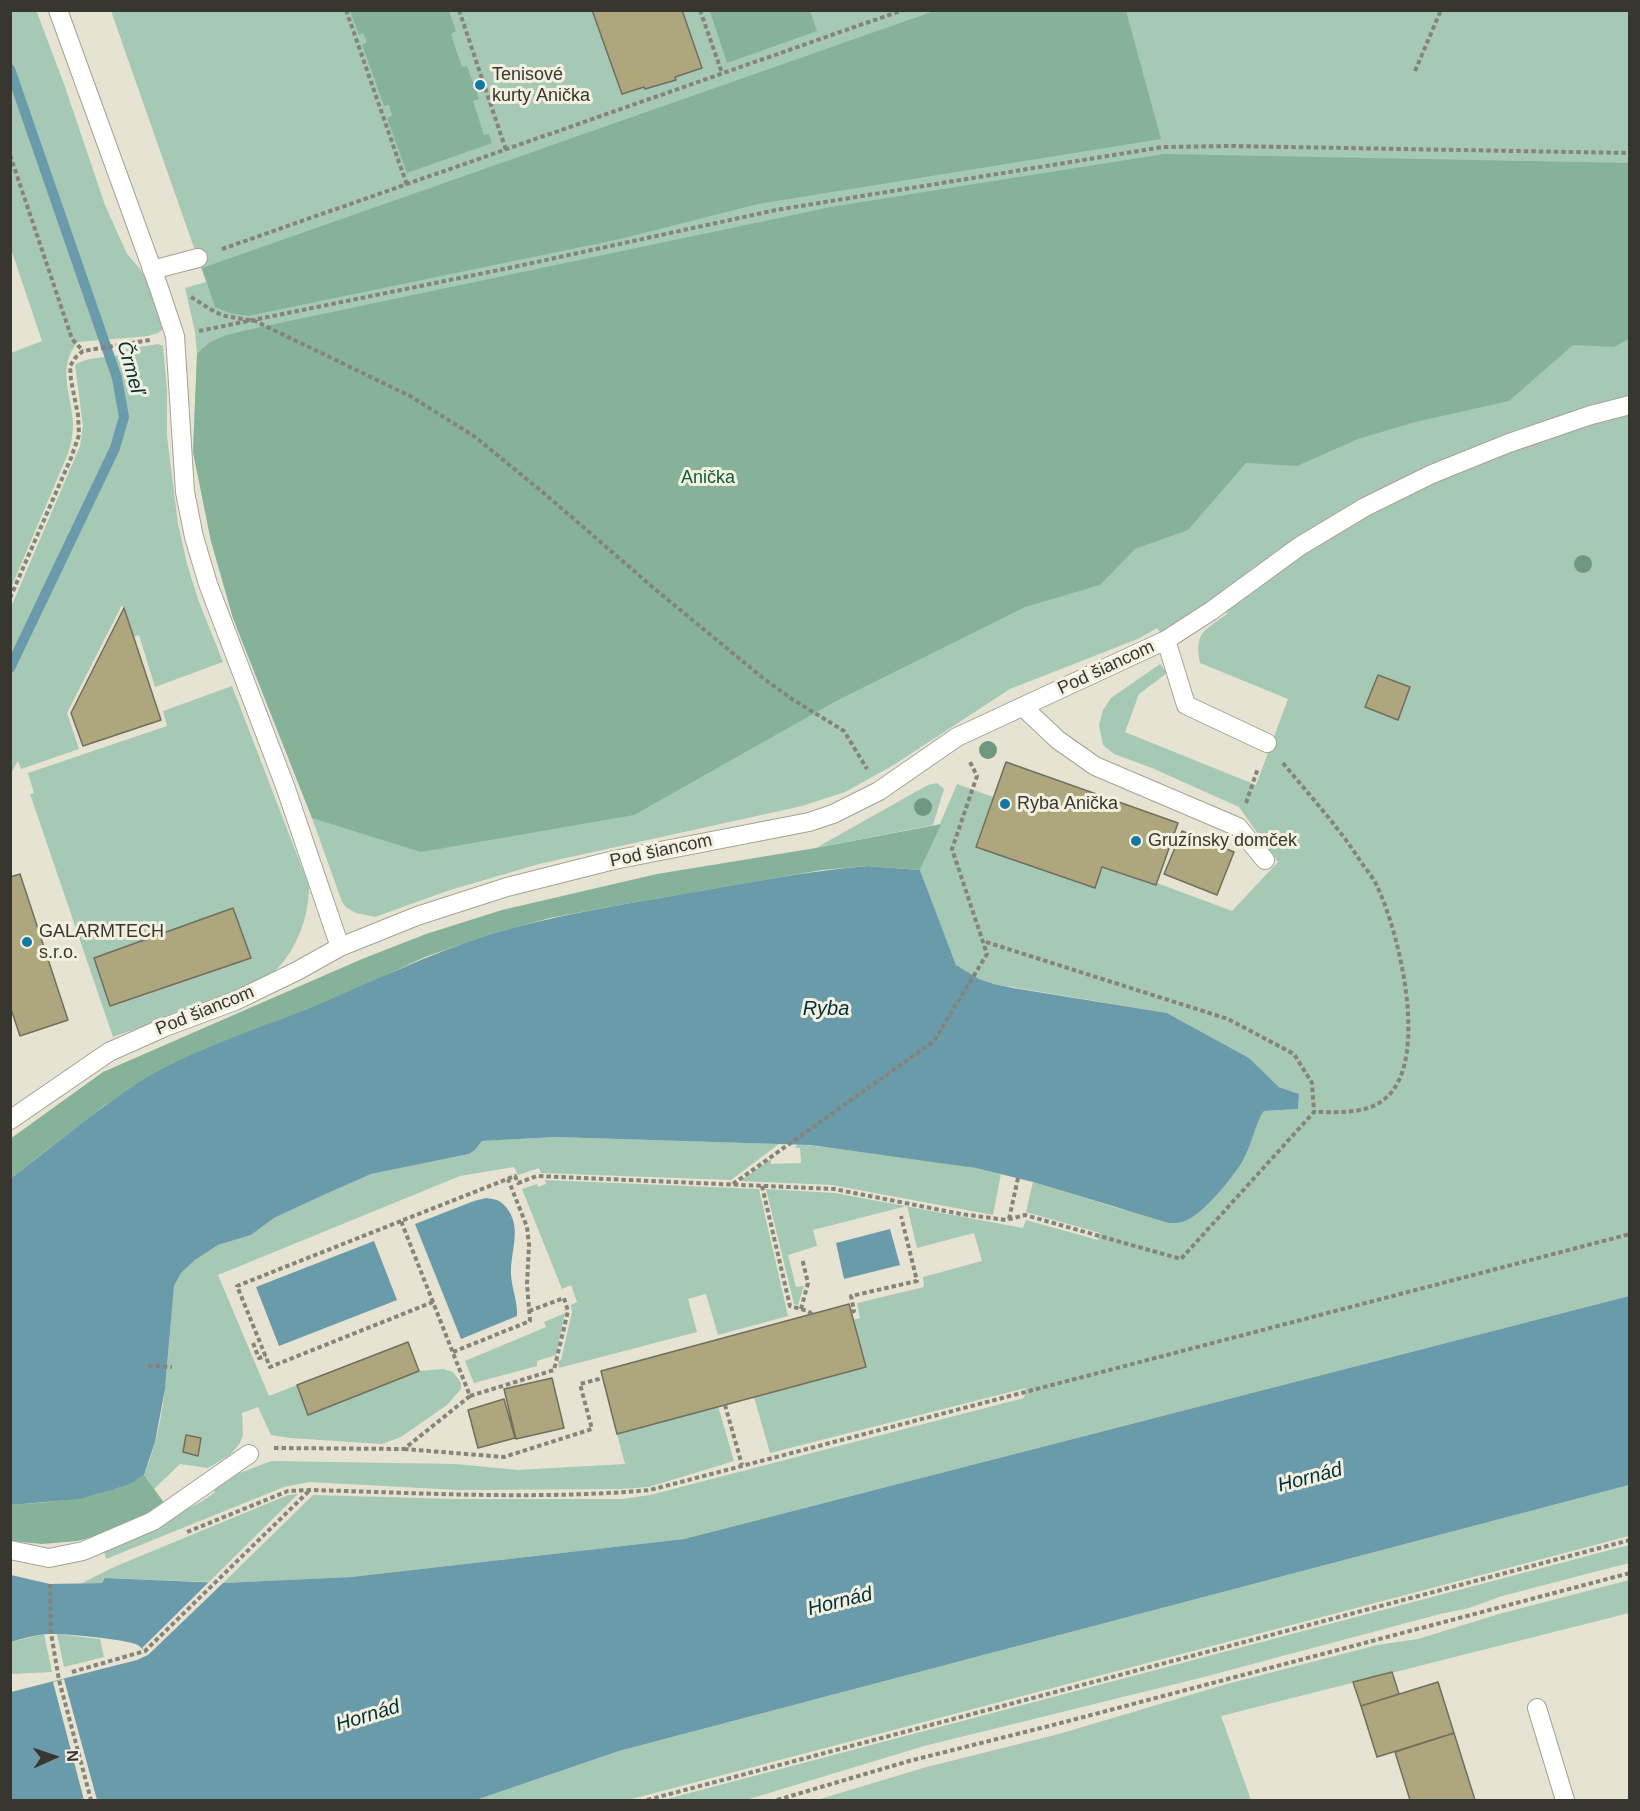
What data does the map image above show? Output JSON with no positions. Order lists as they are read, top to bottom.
{
  "streets": {
    "lane": ["Pod šiancom"]
  },
  "water": ["Črmeľ", "Ryba", "Hornád"],
  "parks": ["Anička"],
  "places": [
    "Tenisové kurty Anička",
    "Ryba Anička",
    "Gruzínsky domček",
    "GALARMTECH s.r.o."
  ],
  "north": "right"
}
